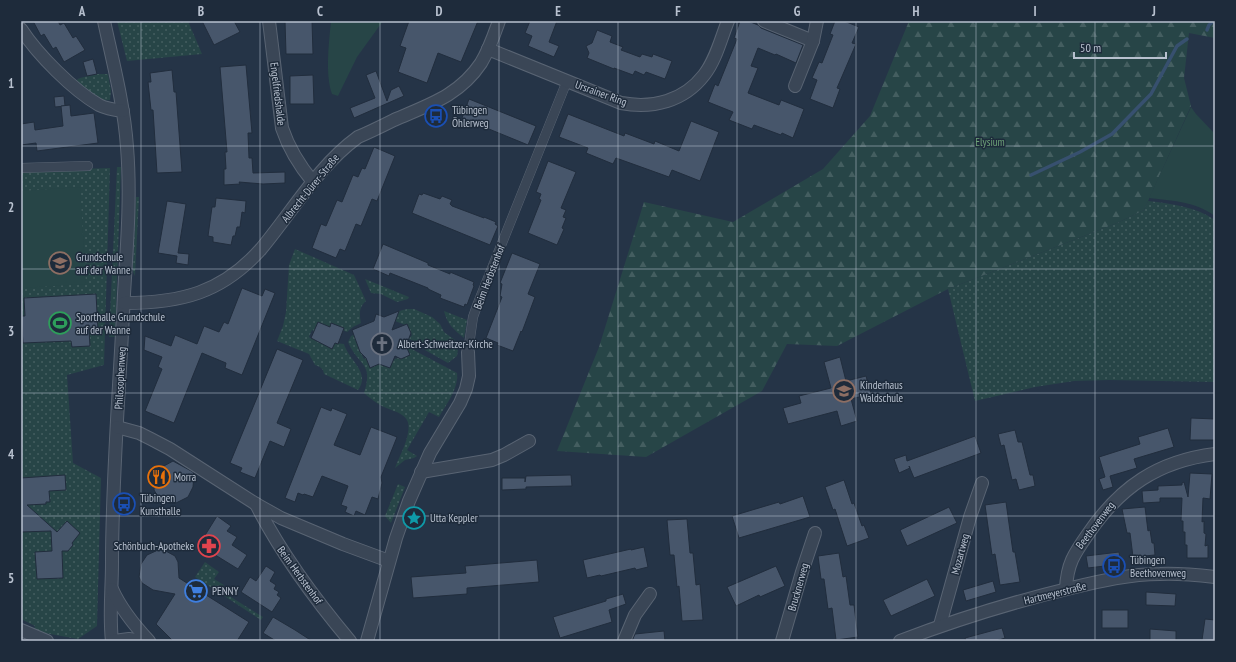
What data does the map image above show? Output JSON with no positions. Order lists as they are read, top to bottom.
{
  "streets": {
    "street": [
      "Ursrainer Ring",
      "Engelfriedshalde",
      "Albrecht-Dürer-Straße",
      "Beim Herbstenhof",
      "Philosophenweg",
      "Beethovenweg",
      "Mozartweg",
      "Brucknerweg",
      "Hartmeyerstraße"
    ]
  },
  "crossings": [
    ["Ursrainer Ring", "Albrecht-Dürer-Straße"],
    ["Ursrainer Ring", "Beim Herbstenhof"],
    ["Engelfriedshalde", "Albrecht-Dürer-Straße"],
    ["Albrecht-Dürer-Straße", "Philosophenweg"],
    ["Beethovenweg", "Hartmeyerstraße"],
    ["Mozartweg", "Hartmeyerstraße"]
  ],
  "parks": ["Elysium"],
  "places": {
    "bus stop": ["Tübingen Öhlerweg", "Tübingen Kunsthalle", "Tübingen Beethovenweg"],
    "school or university": ["Grundschule auf der Wanne", "Kinderhaus Waldschule"],
    "sports": ["Sporthalle Grundschule auf der Wanne"],
    "church": ["Albert-Schweitzer-Kirche"],
    "restaurant": ["Morra"],
    "place": ["Utta Keppler"],
    "pharmacy": ["Schönbuch-Apotheke"],
    "supermarket": ["PENNY"]
  },
  "scale_bar": "50 m",
  "grid": {
    "columns": [
      "A",
      "B",
      "C",
      "D",
      "E",
      "F",
      "G",
      "H",
      "I",
      "J"
    ],
    "rows": [
      "1",
      "2",
      "3",
      "4",
      "5"
    ]
  }
}
